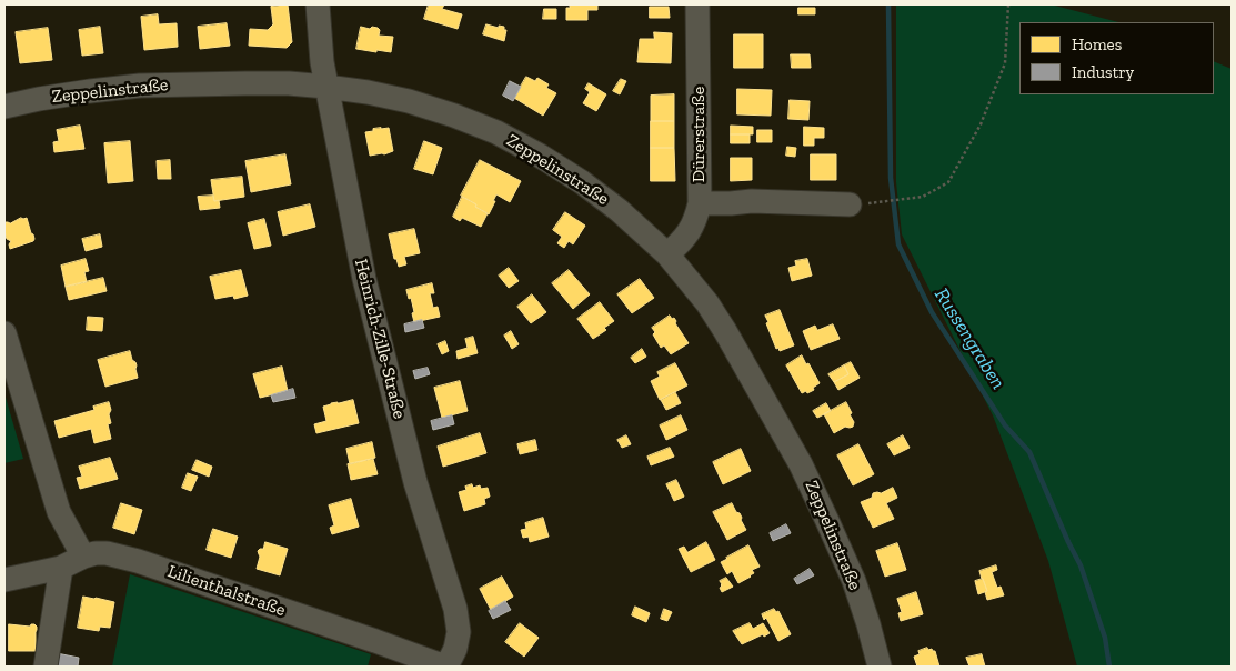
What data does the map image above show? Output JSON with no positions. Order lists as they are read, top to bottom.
{
  "streets": {
    "street": [
      "Zeppelinstraße",
      "Dürerstraße",
      "Heinrich-Zille-Straße",
      "Lilienthalstraße"
    ]
  },
  "crossings": [
    ["Zeppelinstraße", "Dürerstraße"],
    ["Zeppelinstraße", "Heinrich-Zille-Straße"],
    ["Heinrich-Zille-Straße", "Lilienthalstraße"]
  ],
  "water": ["Russengraben"],
  "legend": ["Homes", "Industry"]
}
